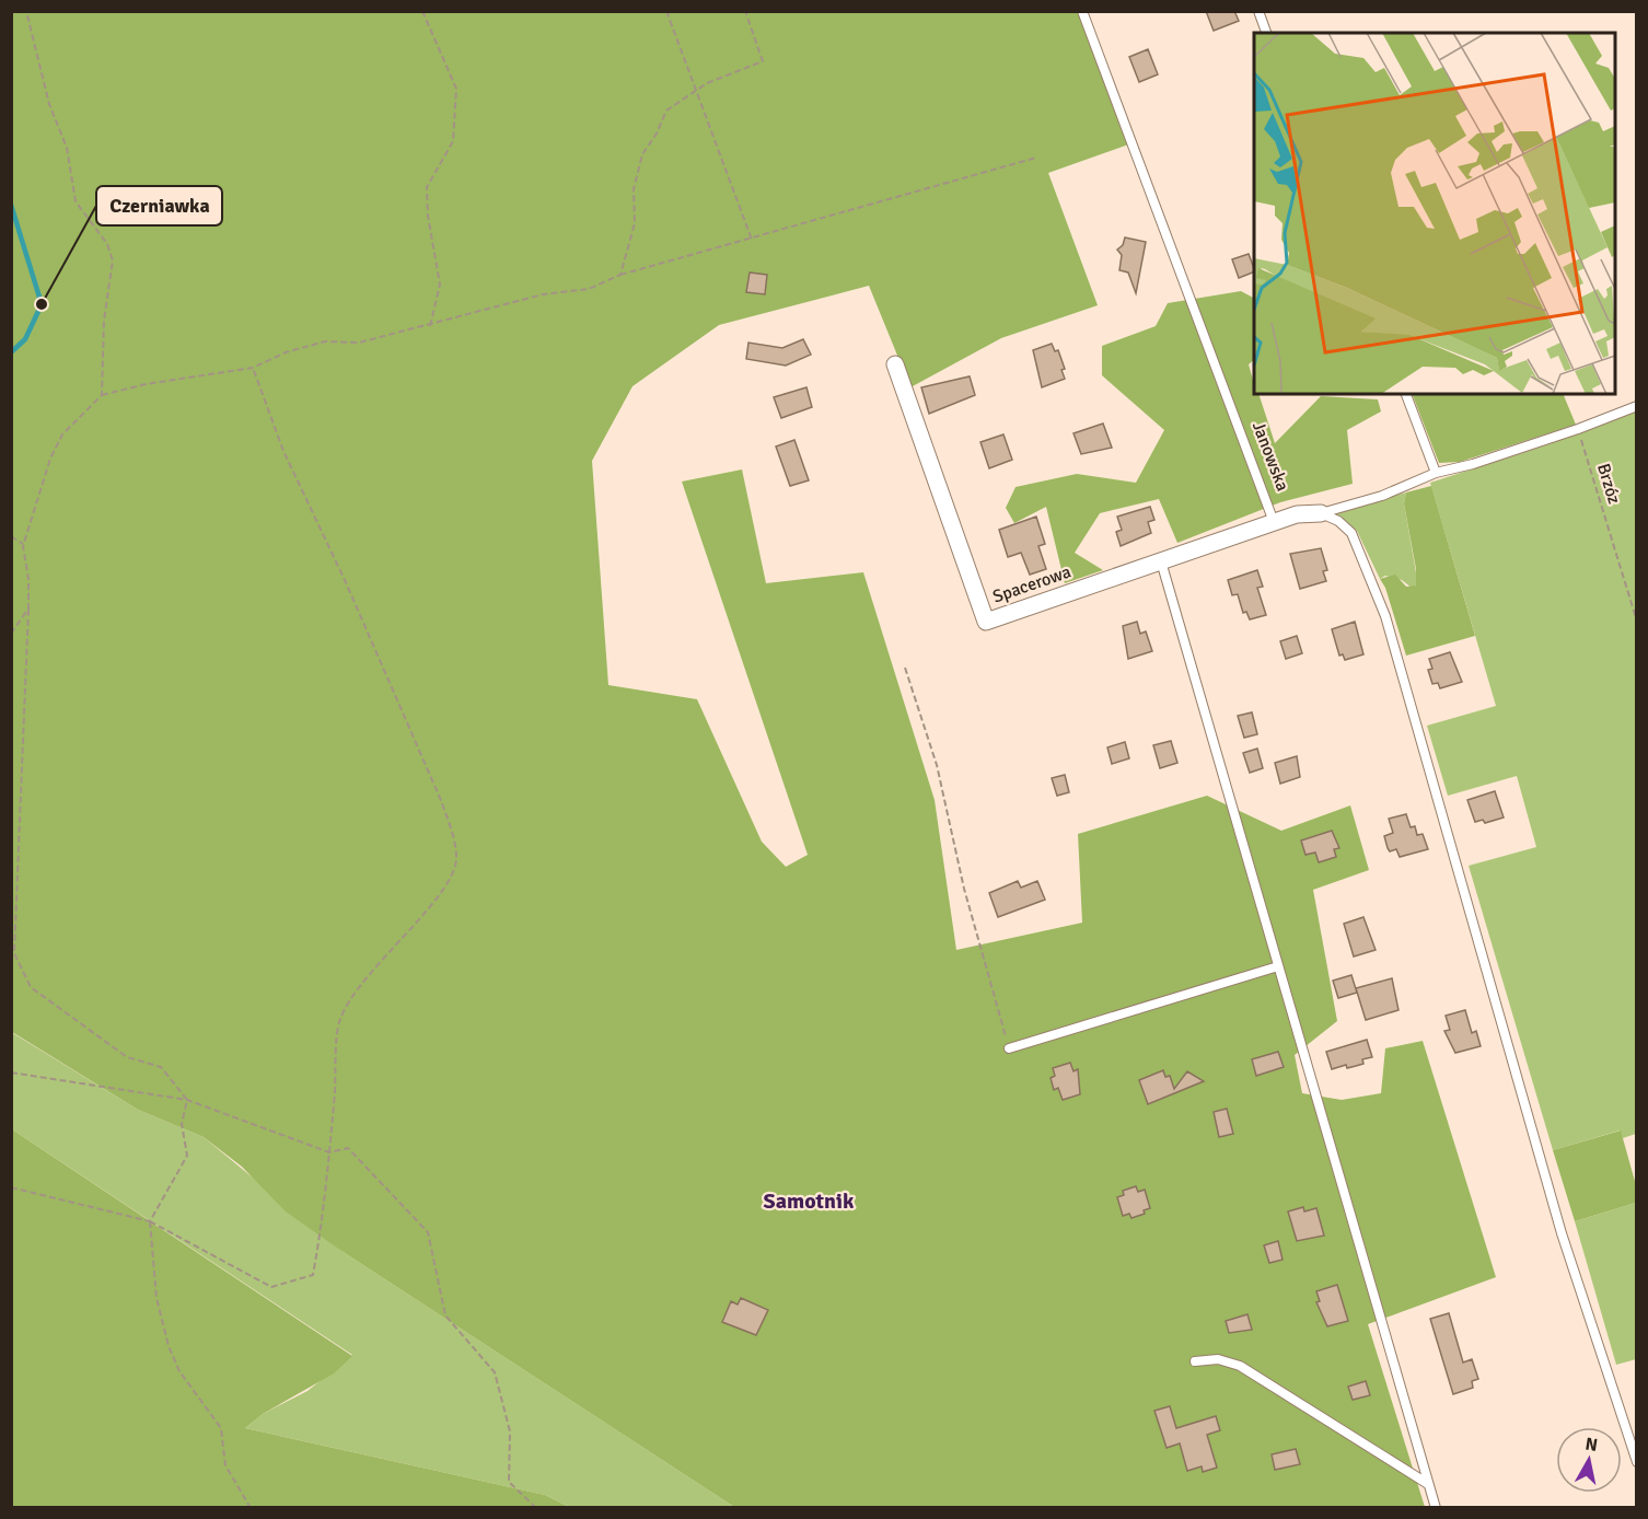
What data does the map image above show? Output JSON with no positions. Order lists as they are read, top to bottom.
{
  "streets": {
    "street": ["Janowska", "Spacerowa"],
    "path": ["Brzóz"]
  },
  "crossings": [
    ["Janowska", "Brzóz"],
    ["Janowska", "Spacerowa"]
  ],
  "districts": ["Samotnik"],
  "places": ["Czerniawka"],
  "north": "top"
}
